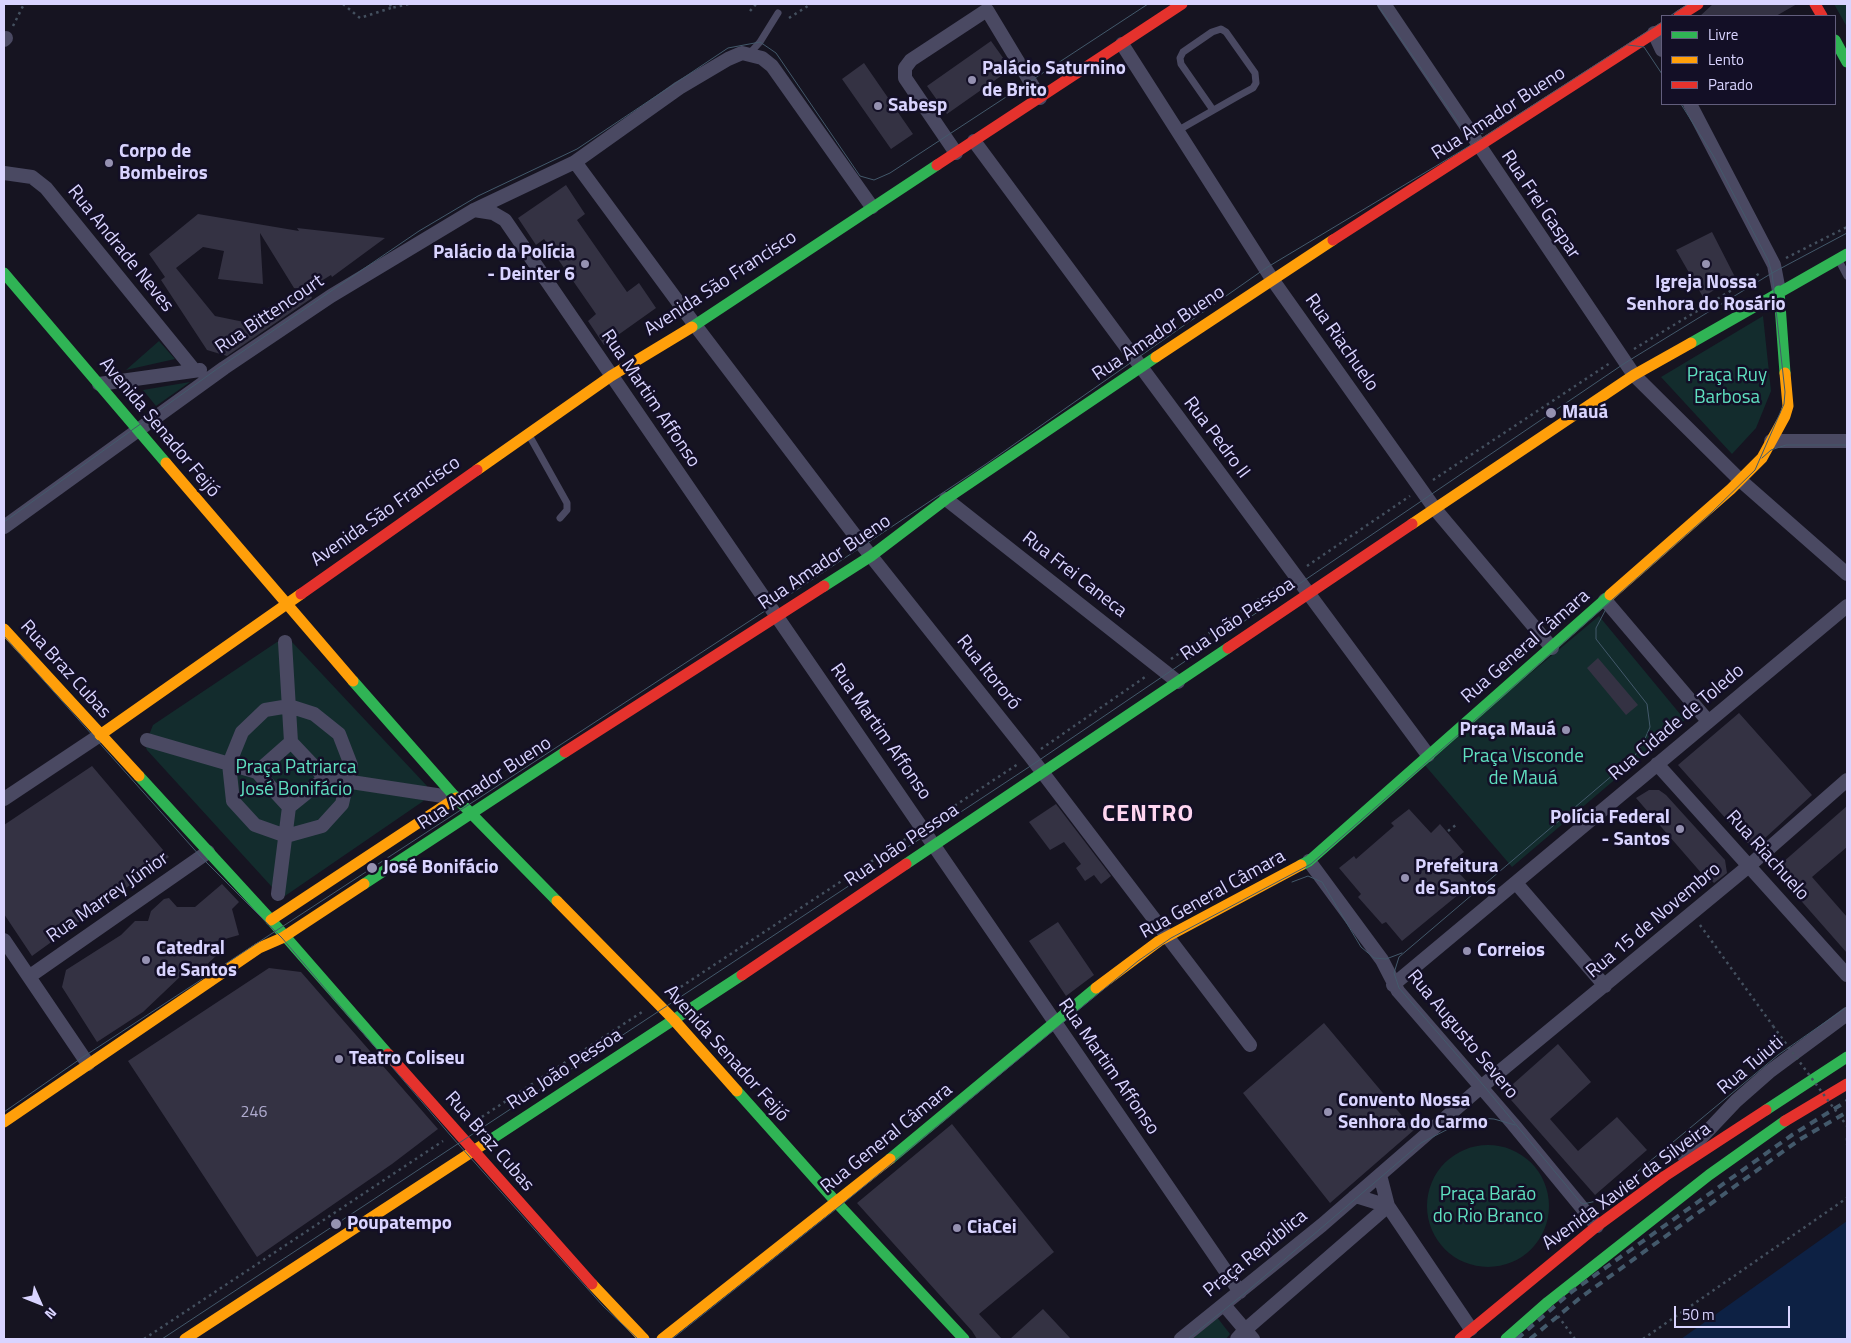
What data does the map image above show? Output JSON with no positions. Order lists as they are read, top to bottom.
{
  "streets": {
    "main road": [
      "Rua Amador Bueno",
      "Avenida São Francisco",
      "Avenida Senador Feijó",
      "Rua João Pessoa",
      "Rua General Câmara",
      "Rua Braz Cubas",
      "Avenida Xavier da Silveira"
    ],
    "street": [
      "Rua Frei Gaspar",
      "Rua Andrade Neves",
      "Rua Bittencourt",
      "Rua Riachuelo",
      "Rua Martim Affonso",
      "Rua Pedro II",
      "Rua Frei Caneca",
      "Rua Itororó",
      "Rua Cidade de Toledo",
      "Rua Marrey Júnior",
      "Rua 15 de Novembro",
      "Rua Augusto Severo",
      "Rua Tuiuti",
      "Praça República"
    ]
  },
  "crossings": [
    ["Rua Amador Bueno", "Rua Frei Gaspar"],
    ["Rua Amador Bueno", "Rua Riachuelo"],
    ["Rua Amador Bueno", "Rua Martim Affonso"],
    ["Rua Amador Bueno", "Avenida Senador Feijó"],
    ["Rua Amador Bueno", "Rua Pedro II"],
    ["Rua Amador Bueno", "Rua Frei Caneca"],
    ["Rua Amador Bueno", "Rua Braz Cubas"],
    ["Rua Amador Bueno", "Rua Itororó"],
    ["Rua Frei Gaspar", "Rua João Pessoa"],
    ["Avenida São Francisco", "Rua Riachuelo"],
    ["Avenida São Francisco", "Rua Martim Affonso"],
    ["Avenida São Francisco", "Avenida Senador Feijó"],
    ["Avenida São Francisco", "Rua Pedro II"],
    ["Avenida São Francisco", "Rua Itororó"],
    ["Rua Bittencourt", "Avenida Senador Feijó"],
    ["Rua Bittencourt", "Rua Itororó"],
    ["Rua Riachuelo", "Rua João Pessoa"],
    ["Rua Riachuelo", "Rua General Câmara"],
    ["Rua Riachuelo", "Rua Cidade de Toledo"],
    ["Rua Riachuelo", "Rua 15 de Novembro"],
    ["Rua Martim Affonso", "Rua João Pessoa"],
    ["Rua Martim Affonso", "Rua General Câmara"],
    ["Rua Martim Affonso", "Praça República"],
    ["Avenida Senador Feijó", "Rua João Pessoa"],
    ["Avenida Senador Feijó", "Rua General Câmara"],
    ["Rua Pedro II", "Rua João Pessoa"],
    ["Rua Pedro II", "Rua General Câmara"],
    ["Rua Frei Caneca", "Rua João Pessoa"],
    ["Rua João Pessoa", "Rua Braz Cubas"],
    ["Rua João Pessoa", "Rua Itororó"],
    ["Rua General Câmara", "Rua Itororó"],
    ["Rua General Câmara", "Rua Augusto Severo"],
    ["Rua Cidade de Toledo", "Rua Augusto Severo"],
    ["Rua 15 de Novembro", "Rua Augusto Severo"],
    ["Rua 15 de Novembro", "Praça República"],
    ["Rua Augusto Severo", "Avenida Xavier da Silveira"],
    ["Rua Tuiuti", "Avenida Xavier da Silveira"]
  ],
  "districts": ["CENTRO"],
  "parks": [
    "Praça Ruy Barbosa",
    "Praça Visconde de Mauá",
    "Praça Patriarca José Bonifácio",
    "Praça Barão do Rio Branco"
  ],
  "places": [
    "Palácio Saturnino de Brito",
    "Sabesp",
    "Corpo de Bombeiros",
    "Palácio da Polícia - Deinter 6",
    "Igreja Nossa Senhora do Rosário",
    "Mauá",
    "Praça Mauá",
    "Polícia Federal - Santos",
    "José Bonifácio",
    "Prefeitura de Santos",
    "Correios",
    "Catedral de Santos",
    "Teatro Coliseu",
    "Convento Nossa Senhora do Carmo",
    "Poupatempo",
    "CiaCei"
  ],
  "house_numbers": ["246"],
  "legend": ["Livre", "Lento", "Parado"],
  "scale_bar": "50 m",
  "north": "bottom right"
}
